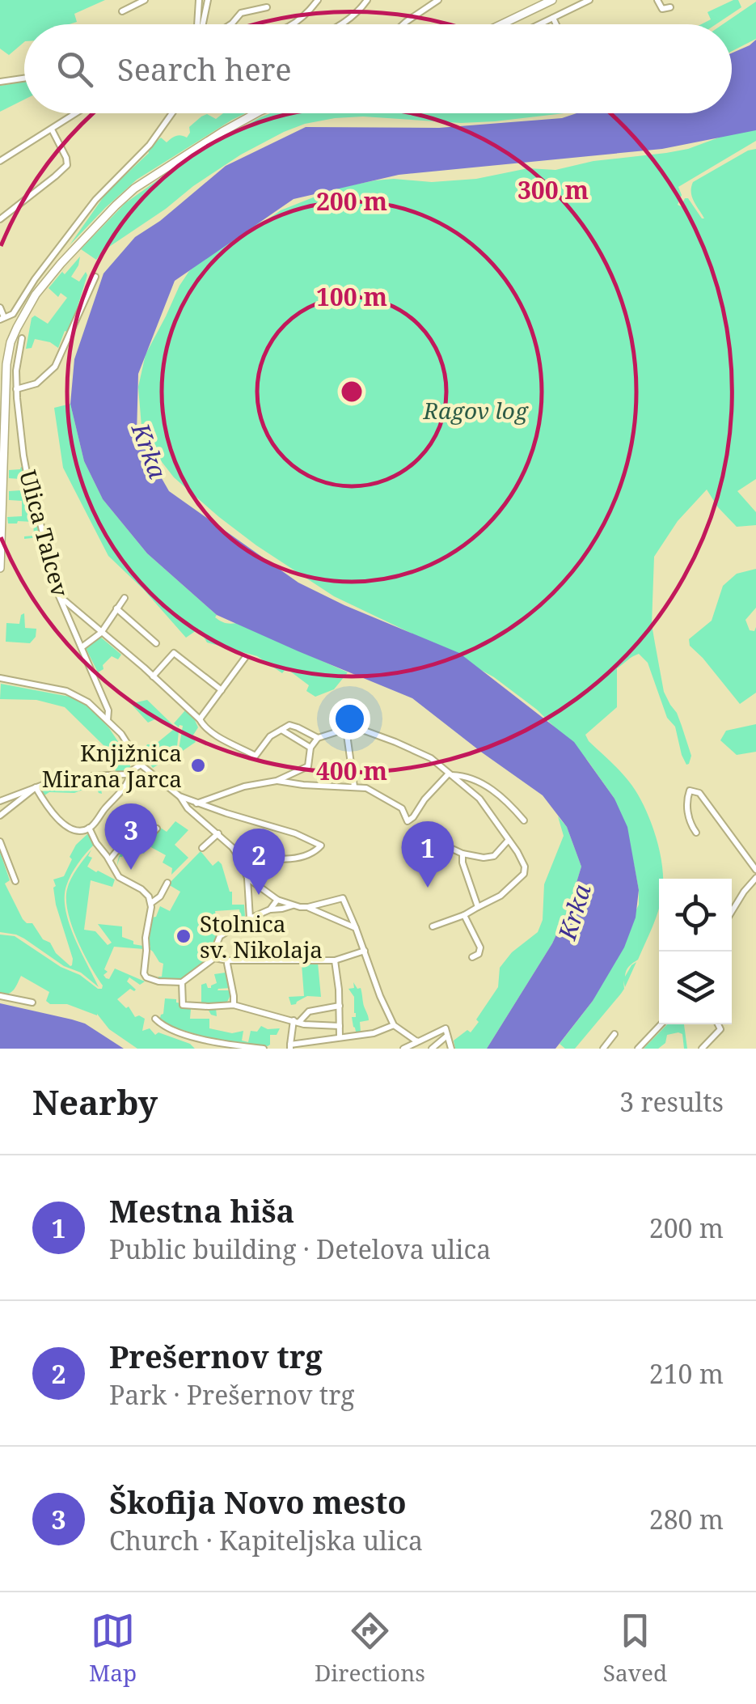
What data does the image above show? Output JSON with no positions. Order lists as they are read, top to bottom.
{
  "streets": {
    "street": ["Ulica Talcev"]
  },
  "water": ["Krka"],
  "parks": ["Ragov log"],
  "places": ["Knjižnica Mirana Jarca", "Stolnica sv. Nikolaja"],
  "page": {
    "search": "Search here",
    "pins": ["3", "1", "2"],
    "heading": ["Nearby", "3 results"],
    "list": [
      {
        "mark": "1",
        "name": "Mestna hiša",
        "note": "Public building · Detelova ulica",
        "value": "200 m"
      },
      {
        "mark": "2",
        "name": "Prešernov trg",
        "note": "Park · Prešernov trg",
        "value": "210 m"
      },
      {
        "mark": "3",
        "name": "Škofija Novo mesto",
        "note": "Church · Kapiteljska ulica",
        "value": "280 m"
      }
    ],
    "nav": ["Map", "Directions", "Saved"]
  },
  "rings": [
    "300 m",
    "200 m",
    "100 m",
    "400 m"
  ]
}
